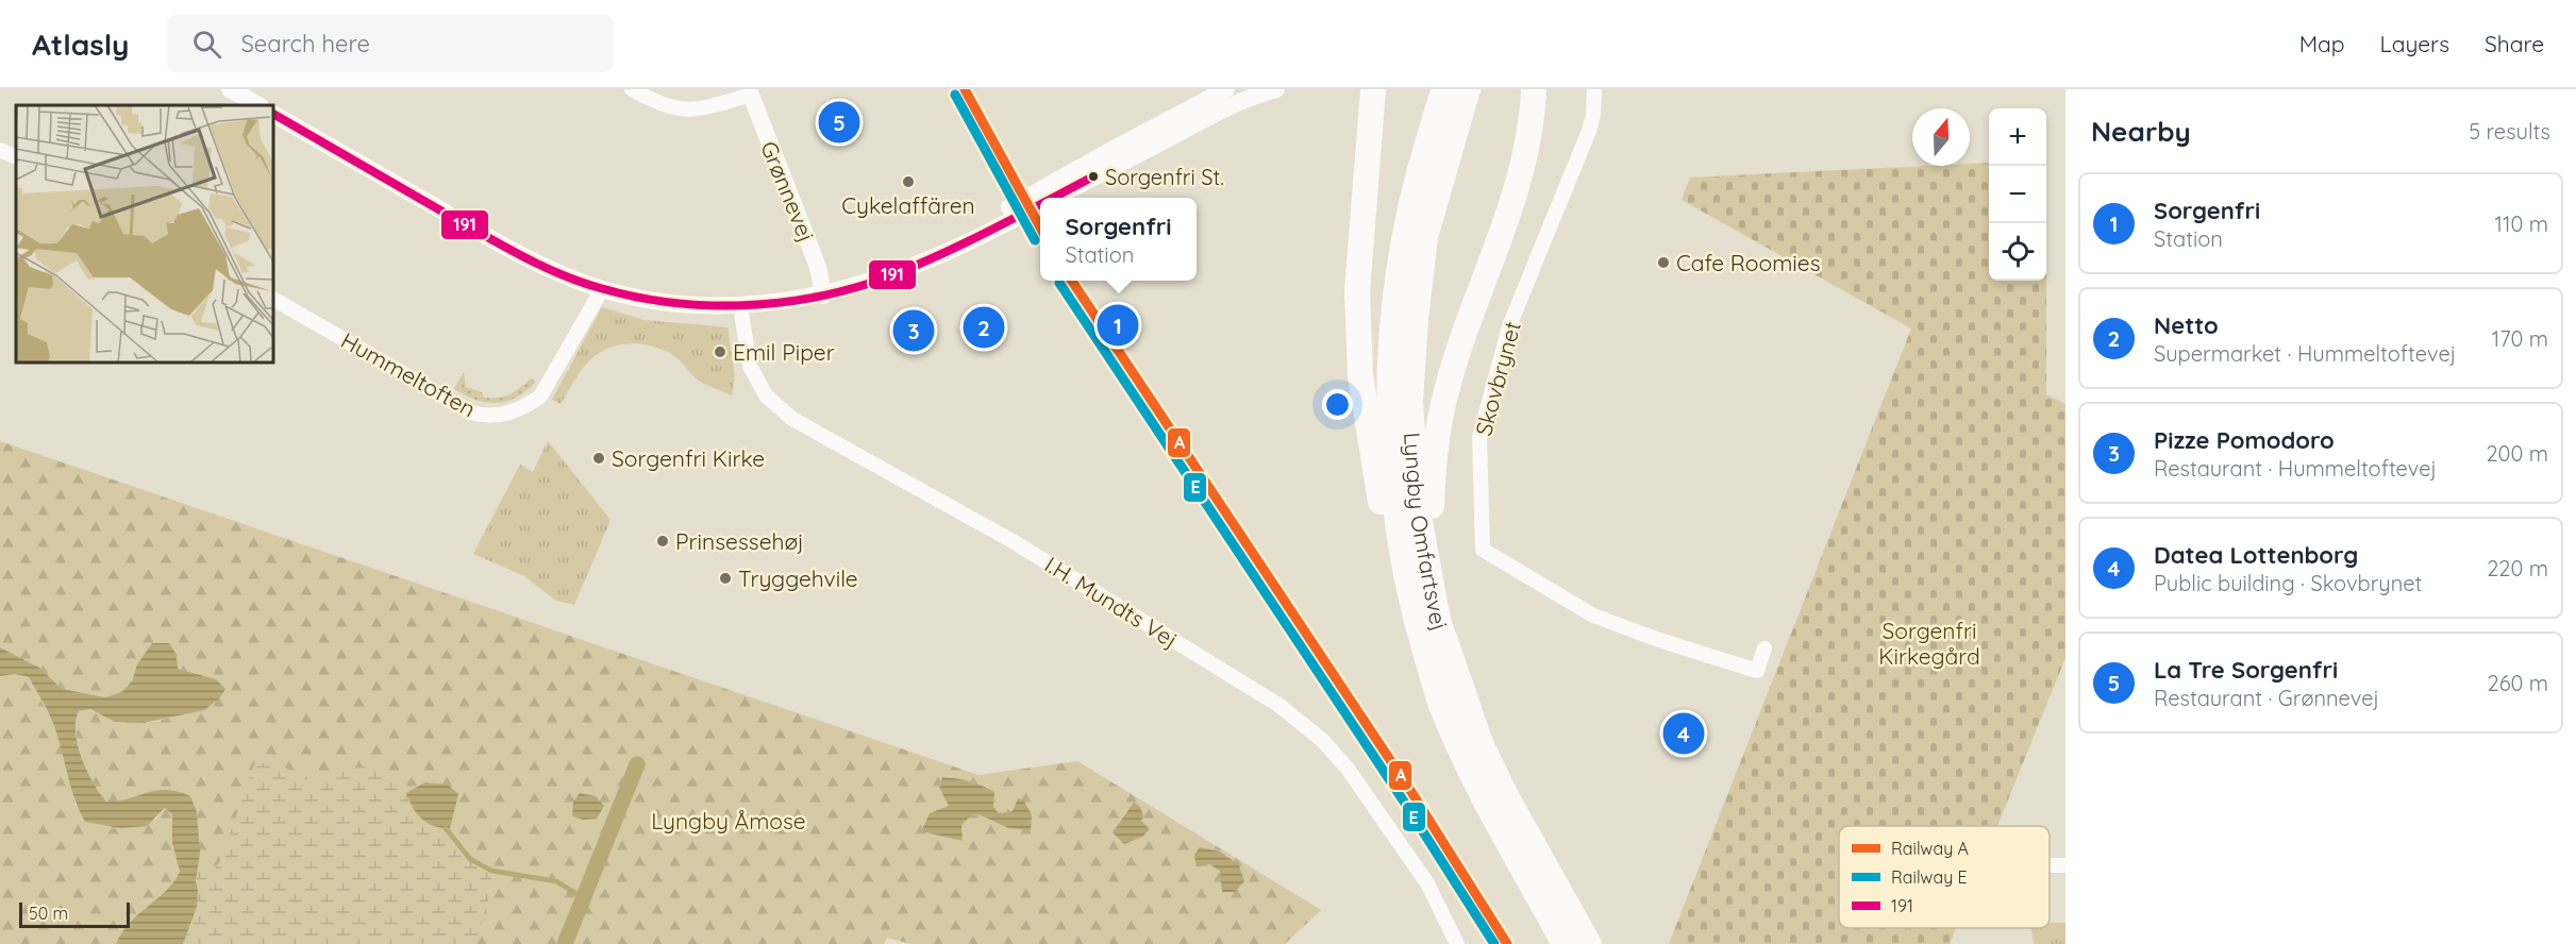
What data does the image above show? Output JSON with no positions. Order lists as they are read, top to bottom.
{
  "streets": {
    "highway": ["Lyngby Omfartsvej"],
    "street": [
      "Grønnevej",
      "Hummeltoften",
      "Skovbrynet",
      "I.H. Mundts Vej"
    ]
  },
  "parks": ["Sorgenfri Kirkegård", "Lyngby Åmose"],
  "places": [
    "Sorgenfri St.",
    "Cykelaffären",
    "Cafe Roomies",
    "Emil Piper",
    "Sorgenfri Kirke",
    "Prinsessehøj",
    "Tryggehvile"
  ],
  "lines": ["rail line A", "rail line E", "transit line 191"],
  "legend": ["Railway A", "Railway E", "191"],
  "scale_bar": "50 m",
  "north": "top",
  "page": {
    "header": "Atlasly",
    "search": "Search here",
    "nav": ["Map", "Layers", "Share"],
    "heading": ["Nearby", "5 results"],
    "pins": [
      "5",
      "1",
      "2",
      "3",
      "4"
    ],
    "map_buttons": ["+", "−"],
    "list": [
      {
        "mark": "1",
        "name": "Sorgenfri",
        "note": "Station",
        "value": "110 m"
      },
      {
        "mark": "2",
        "name": "Netto",
        "note": "Supermarket · Hummeltoftevej",
        "value": "170 m"
      },
      {
        "mark": "3",
        "name": "Pizze Pomodoro",
        "note": "Restaurant · Hummeltoftevej",
        "value": "200 m"
      },
      {
        "mark": "4",
        "name": "Datea Lottenborg",
        "note": "Public building · Skovbrynet",
        "value": "220 m"
      },
      {
        "mark": "5",
        "name": "La Tre Sorgenfri",
        "note": "Restaurant · Grønnevej",
        "value": "260 m"
      }
    ],
    "popup": ["Sorgenfri", "Station"],
    "scale": "50 m"
  }
}
